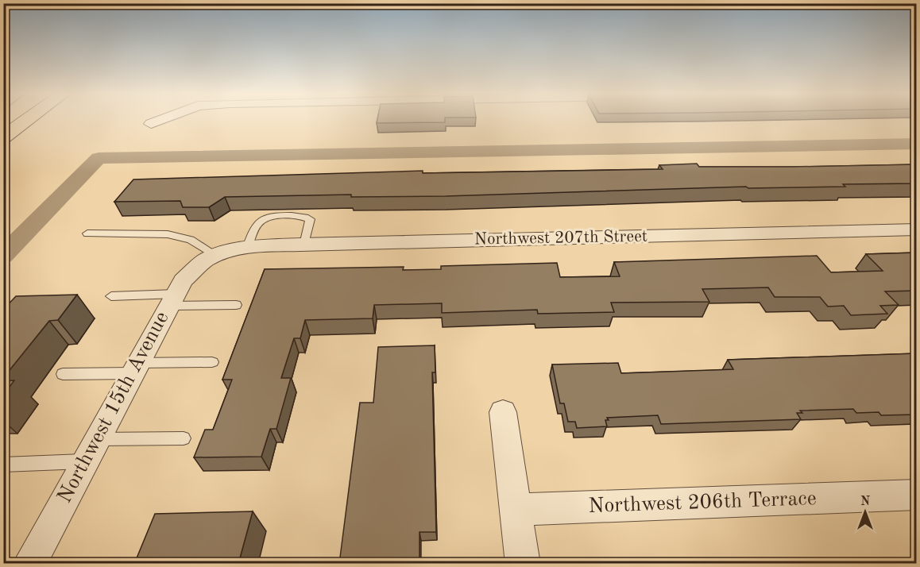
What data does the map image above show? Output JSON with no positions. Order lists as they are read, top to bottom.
{
  "streets": {
    "street": ["Northwest 207th Street", "Northwest 15th Avenue", "Northwest 206th Terrace"]
  },
  "crossings": [
    ["Northwest 207th Street", "Northwest 15th Avenue"]
  ],
  "north": "top"
}
